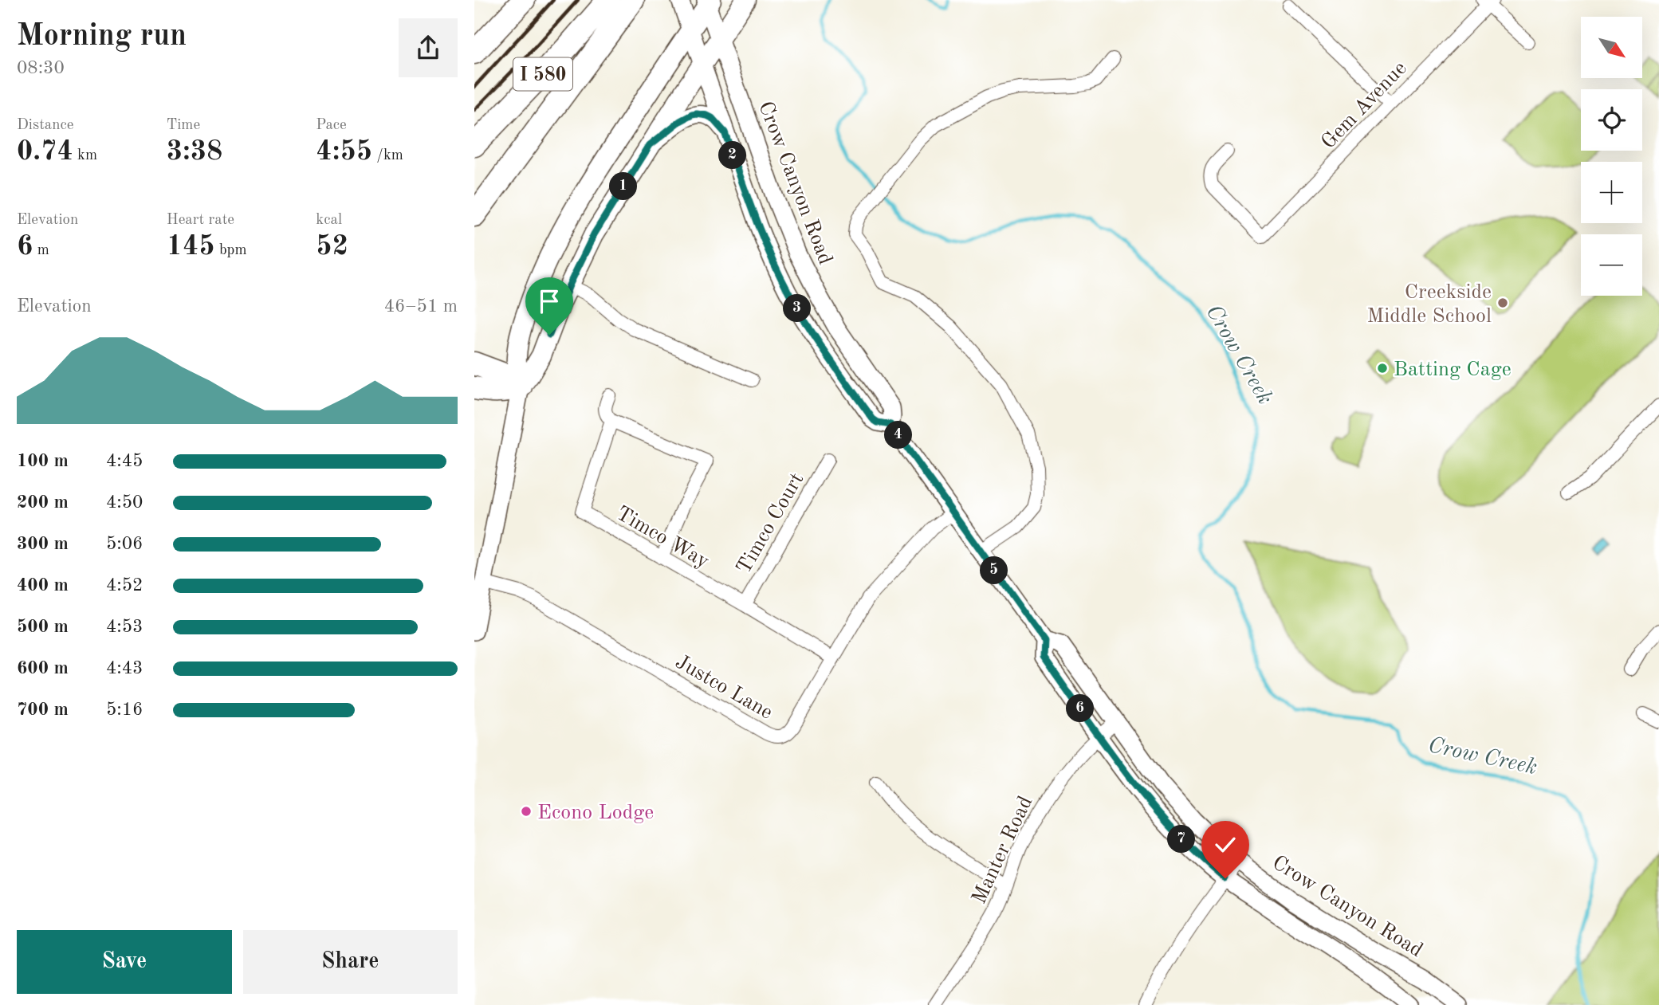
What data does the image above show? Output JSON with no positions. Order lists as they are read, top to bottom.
{
  "streets": {
    "highway": ["I 580"],
    "main road": ["Crow Canyon Road"],
    "street": [
      "Gem Avenue",
      "Timco Court",
      "Timco Way",
      "Justco Lane",
      "Manter Road"
    ]
  },
  "crossings": [
    ["Crow Canyon Road", "Justco Lane"],
    ["Crow Canyon Road", "Manter Road"],
    ["Timco Court", "Timco Way"],
    ["Timco Way", "Justco Lane"]
  ],
  "water": ["Crow Creek"],
  "places": ["Creekside Middle School", "Batting Cage", "Econo Lodge"],
  "north": "bottom right",
  "page": {
    "heading": ["Morning run", "08:30"],
    "map_buttons": ["+", "−"],
    "stats": [
      ["Distance", "0.74 km"],
      ["Time", "3:38"],
      ["Pace", "4:55 /km"],
      ["Elevation", "6 m"],
      ["Heart rate", "145 bpm"],
      ["kcal", "52"]
    ],
    "pins": [
      "2",
      "1",
      "3",
      "4",
      "5",
      "6",
      "7"
    ],
    "chart": ["Elevation", "46–51 m"],
    "list": [
      {
        "name": "100 m",
        "note": "4:45"
      },
      {
        "name": "200 m",
        "note": "4:50"
      },
      {
        "name": "300 m",
        "note": "5:06"
      },
      {
        "name": "400 m",
        "note": "4:52"
      },
      {
        "name": "500 m",
        "note": "4:53"
      },
      {
        "name": "600 m",
        "note": "4:43"
      },
      {
        "name": "700 m",
        "note": "5:16"
      }
    ],
    "buttons": ["Save", "Share"]
  }
}
